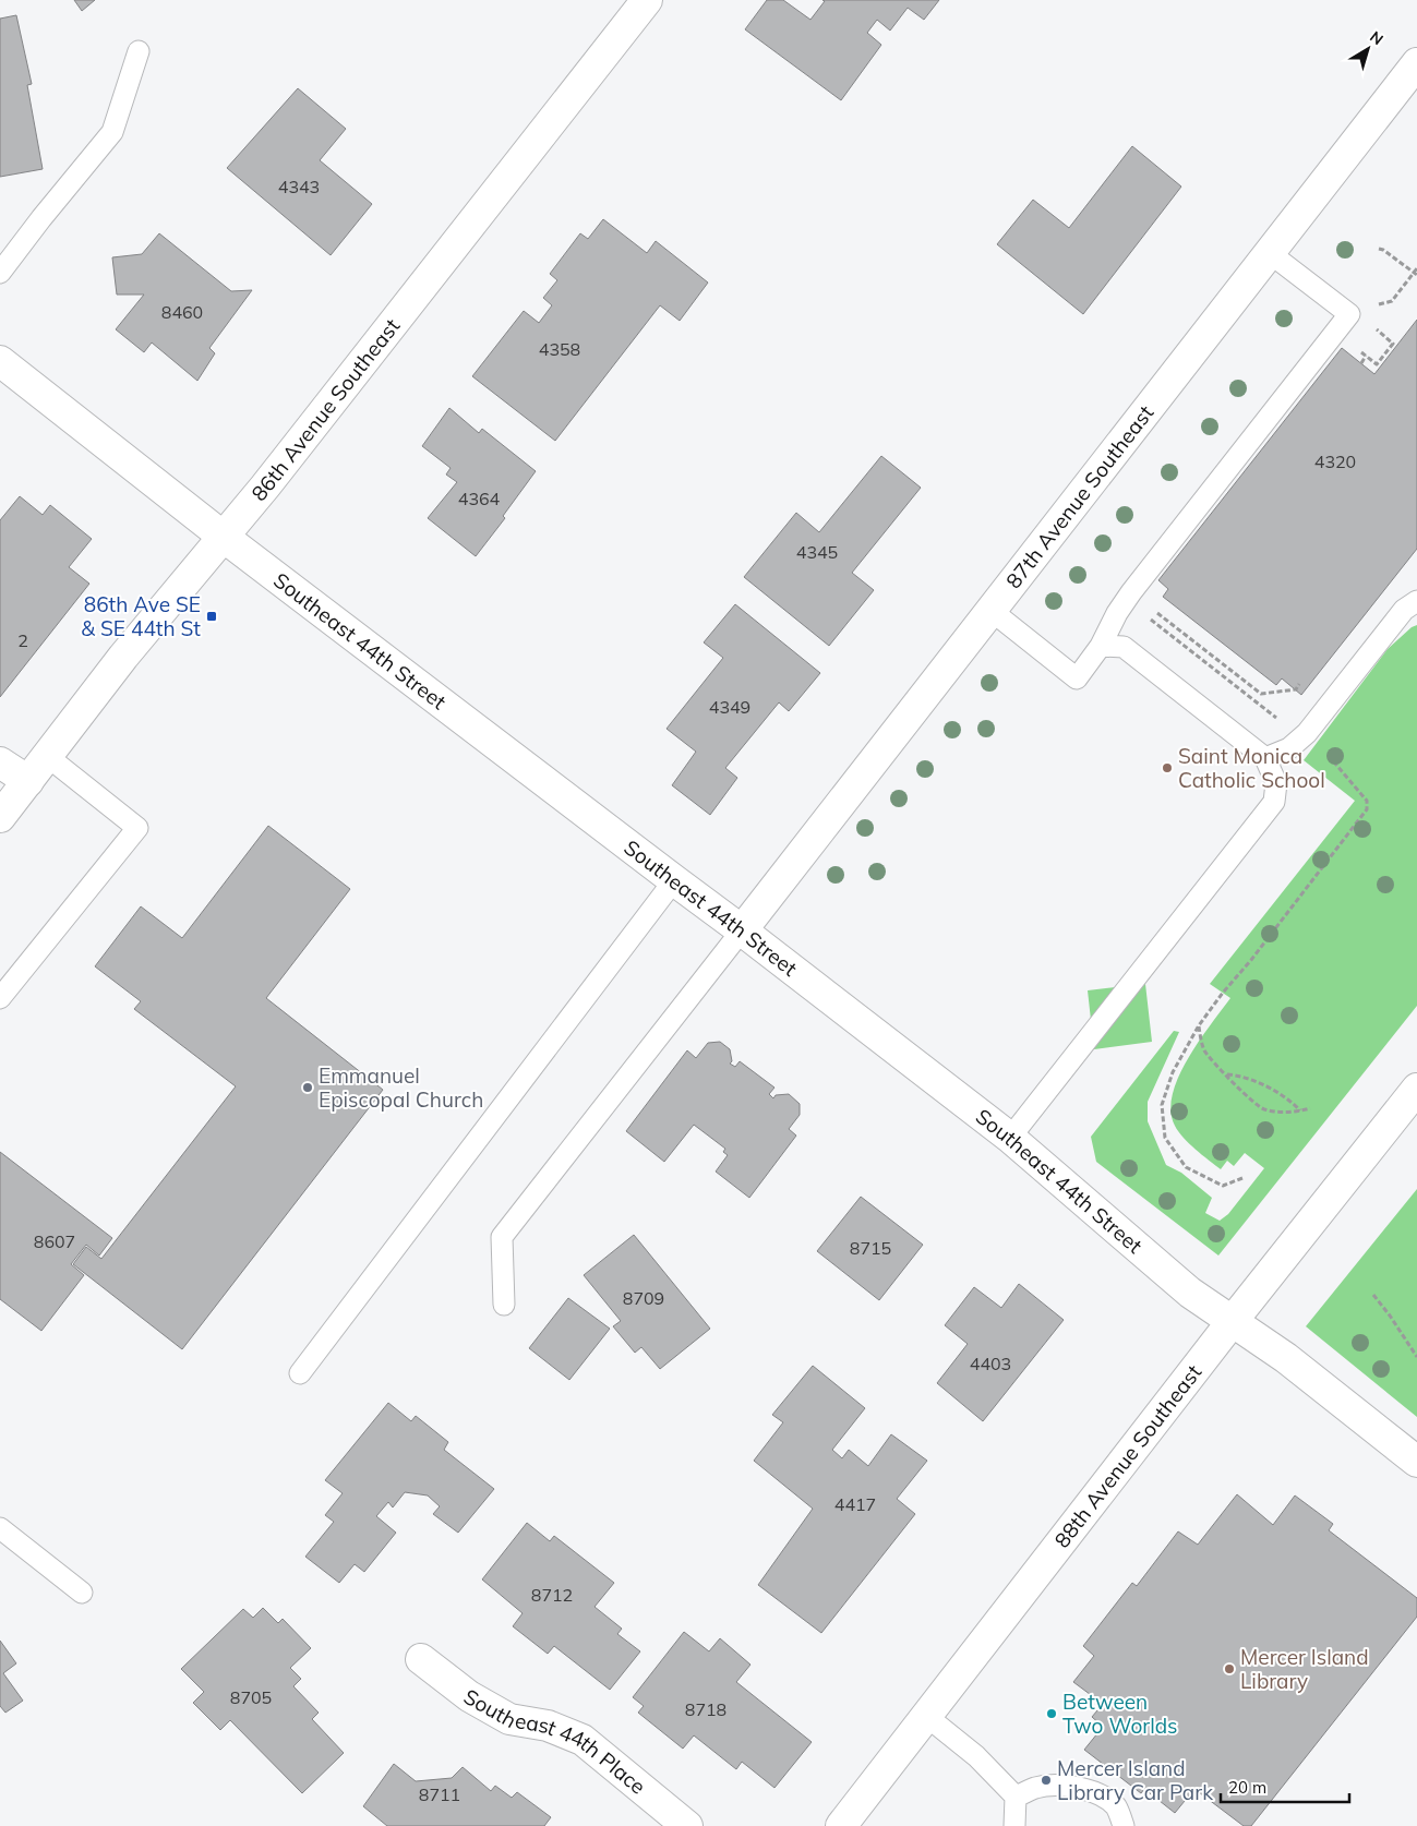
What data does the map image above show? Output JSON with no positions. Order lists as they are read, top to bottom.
{
  "streets": {
    "street": [
      "86th Avenue Southeast",
      "87th Avenue Southeast",
      "Southeast 44th Street",
      "88th Avenue Southeast",
      "Southeast 44th Place"
    ]
  },
  "crossings": [
    ["86th Avenue Southeast", "Southeast 44th Street"],
    ["87th Avenue Southeast", "Southeast 44th Street"],
    ["Southeast 44th Street", "88th Avenue Southeast"]
  ],
  "places": {
    "transit": ["86th Ave SE & SE 44th St"],
    "other": [
      "Saint Monica Catholic School",
      "Emmanuel Episcopal Church",
      "Mercer Island Library",
      "Between Two Worlds",
      "Mercer Island Library Car Park"
    ]
  },
  "house_numbers": [
    "4343",
    "8460",
    "4358",
    "4320",
    "4364",
    "4345",
    "2",
    "4349",
    "8607",
    "8715",
    "8709",
    "4403",
    "4417",
    "8712",
    "8705",
    "8718",
    "8711"
  ],
  "scale_bar": "20 m",
  "north": "top right"
}
